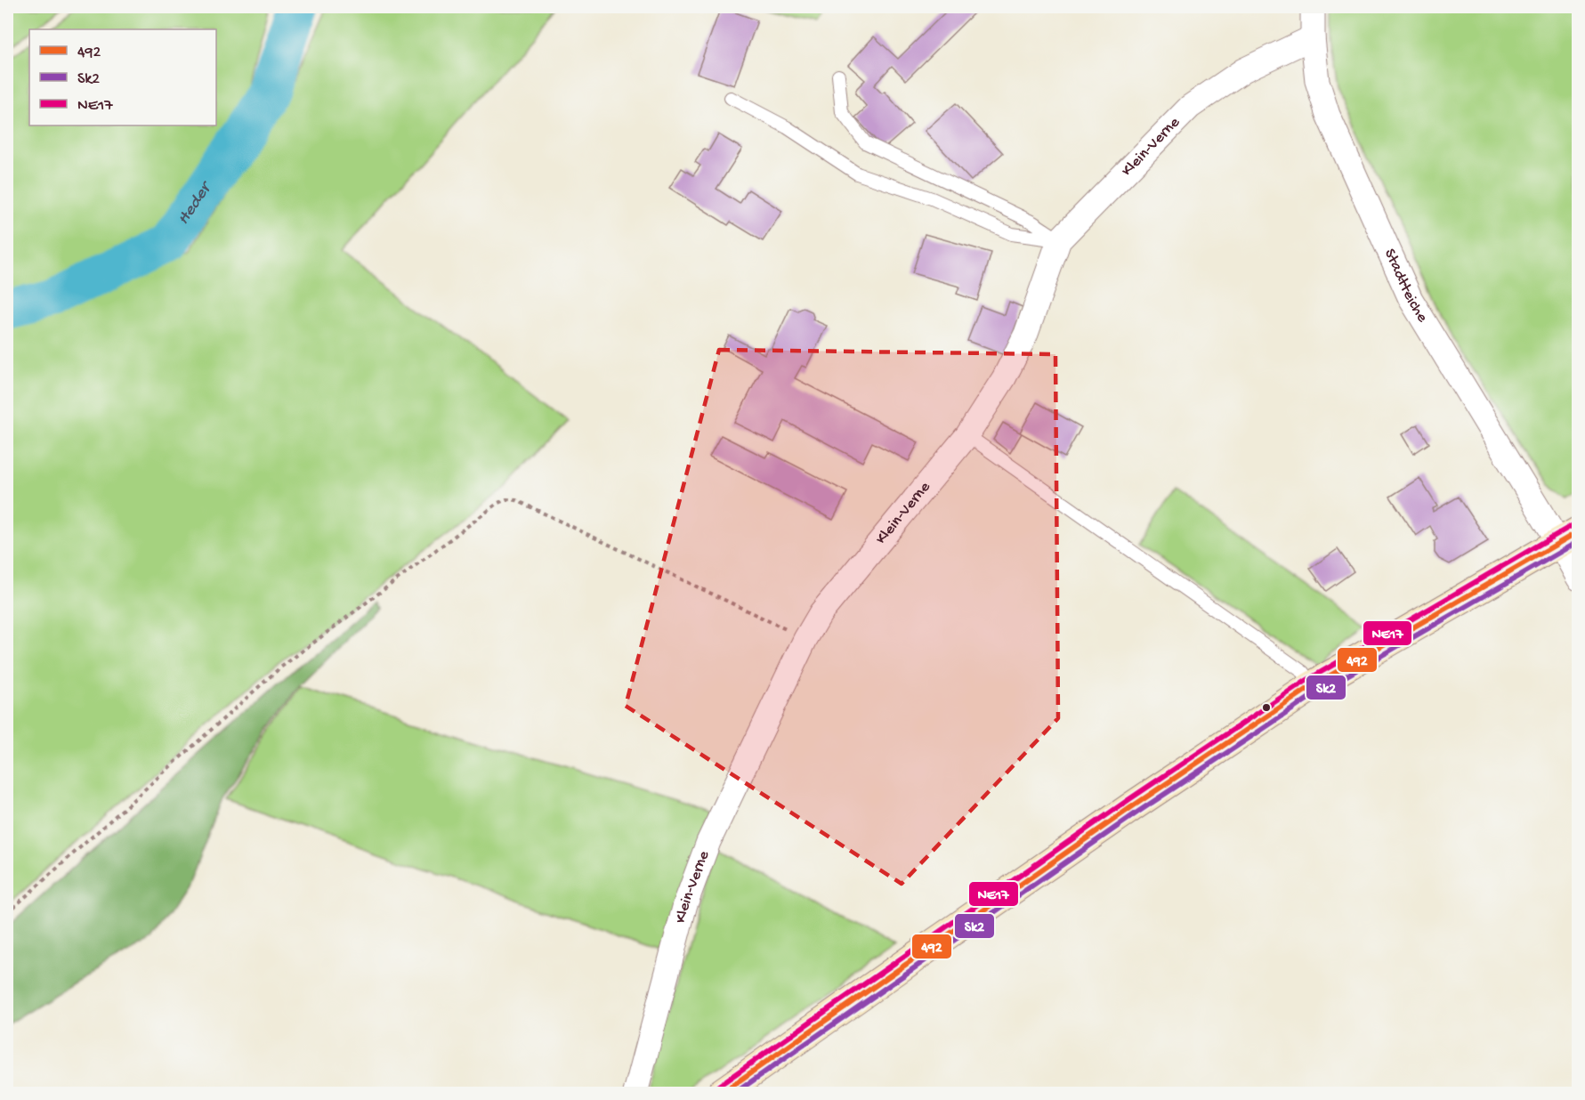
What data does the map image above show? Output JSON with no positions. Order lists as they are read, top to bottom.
{
  "streets": {
    "street": ["Klein-Verne", "Stadtteiche"]
  },
  "crossings": [
    ["Klein-Verne", "Stadtteiche"]
  ],
  "water": ["Heder"],
  "lines": ["transit line NE17", "transit line 492", "transit line Sk2"],
  "legend": ["492", "Sk2", "NE17"]
}
